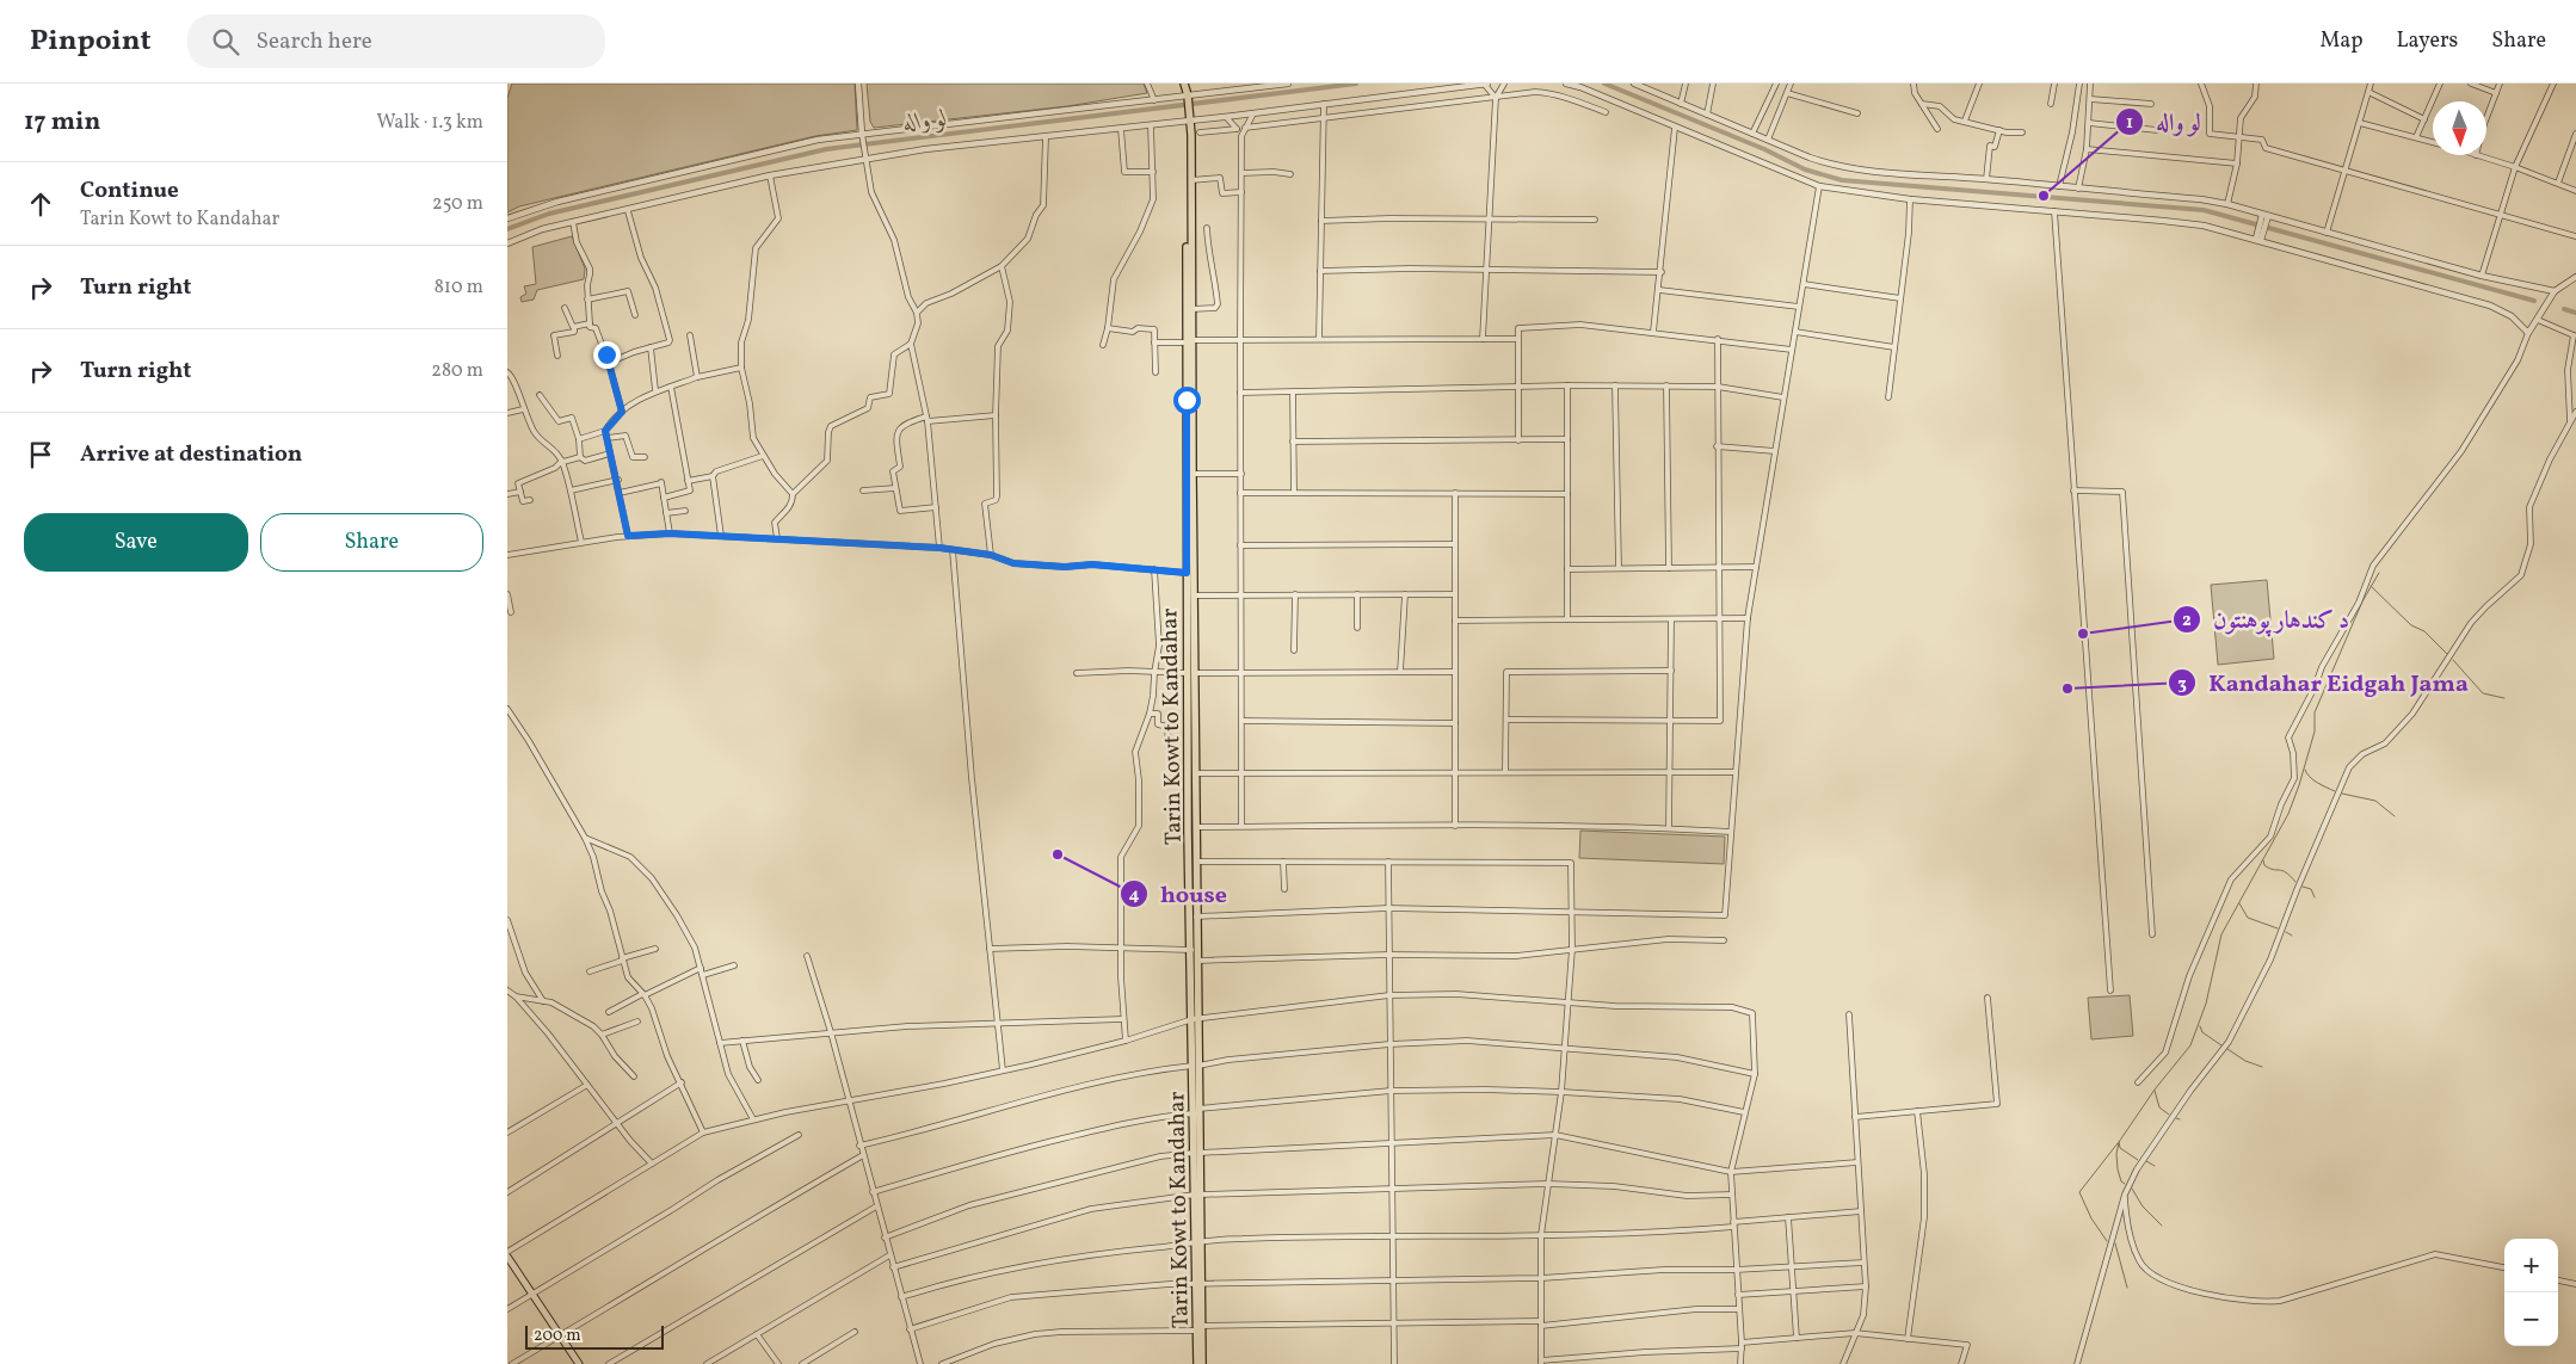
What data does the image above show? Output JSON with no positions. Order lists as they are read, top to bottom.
{
  "streets": {
    "main road": ["Tarin Kowt to Kandahar"]
  },
  "water": ["لو واله"],
  "places": [
    "لو واله",
    "د کندهار پوهنتون",
    "Kandahar Eidgah Jama",
    "house"
  ],
  "scale_bar": "200 m",
  "north": "bottom",
  "page": {
    "header": "Pinpoint",
    "search": "Search here",
    "nav": ["Map", "Layers", "Share"],
    "heading": ["17 min", "Walk · 1.3 km"],
    "list": [
      ["Continue", "Tarin Kowt to Kandahar", "250 m"],
      ["Turn right", "810 m"],
      ["Turn right", "280 m"],
      "Arrive at destination"
    ],
    "buttons": ["Save", "Share"],
    "map_buttons": ["+", "−"],
    "scale": "200 m"
  }
}
